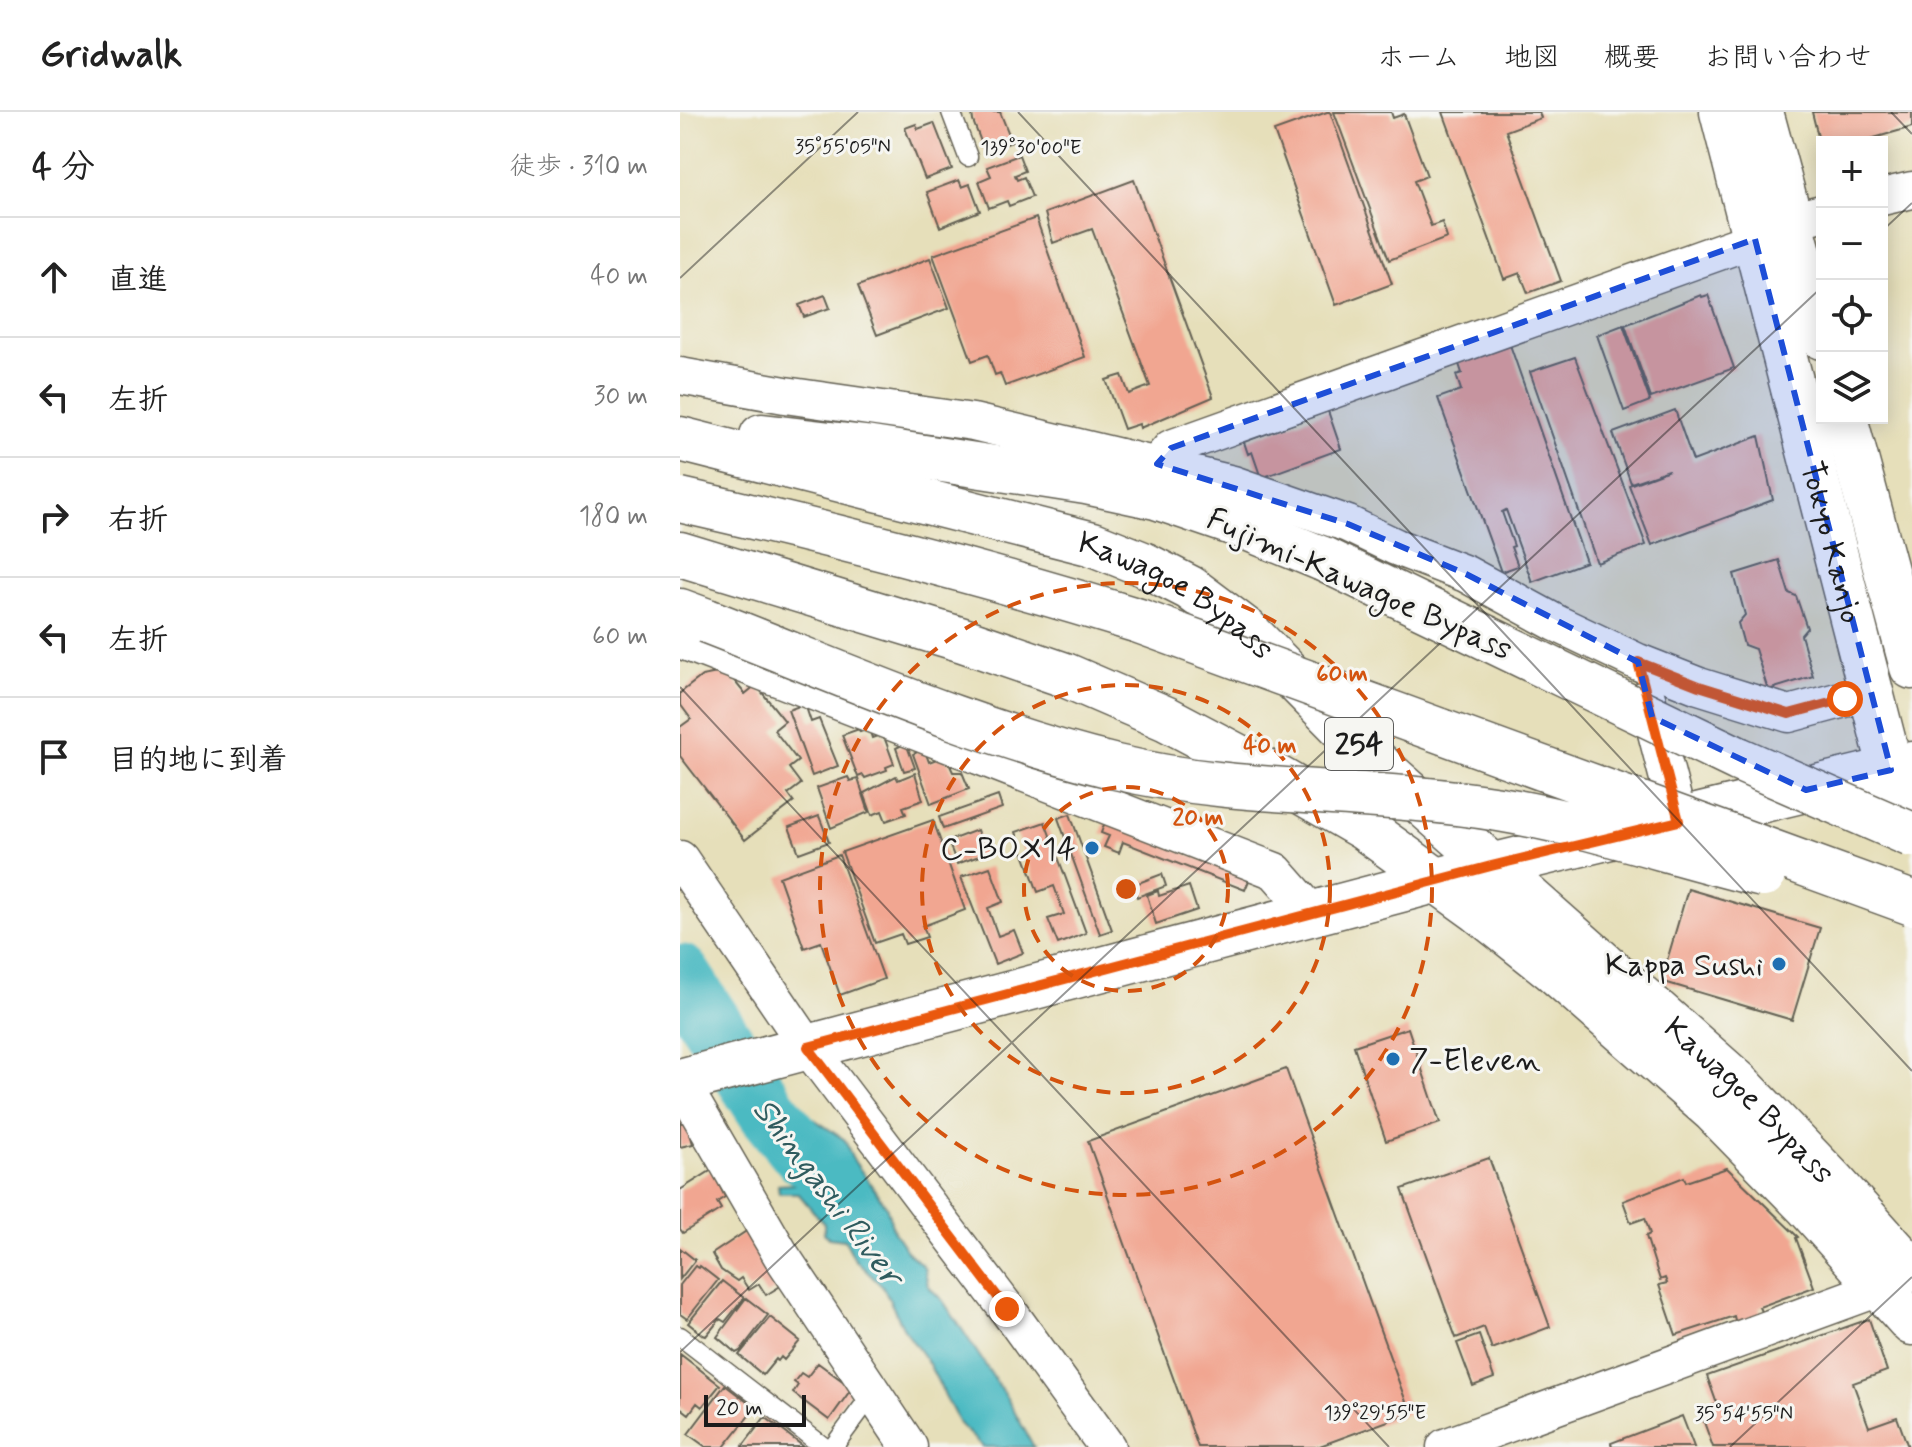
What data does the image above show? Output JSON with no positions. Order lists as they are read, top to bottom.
{
  "streets": {
    "main road": [
      "Tokyo Kanjo",
      "Fujimi-Kawagoe Bypass",
      "Kawagoe Bypass",
      "254"
    ]
  },
  "crossings": [
    ["Tokyo Kanjo", "Fujimi-Kawagoe Bypass"]
  ],
  "water": ["Shingashi River"],
  "places": ["C-BOX14", "Kappa Sushi", "7-Eleven"],
  "scale_bar": "20 m",
  "page": {
    "header": "Gridwalk",
    "nav": [
      "ホーム",
      "地図",
      "概要",
      "お問い合わせ"
    ],
    "heading": ["4 分", "徒歩 · 310 m"],
    "map_buttons": ["+", "−"],
    "list": [
      ["直進", "40 m"],
      ["左折", "30 m"],
      ["右折", "180 m"],
      ["左折", "60 m"],
      "目的地に到着"
    ],
    "scale": "20 m"
  },
  "coordinates": [
    "35°55'05\"N",
    "139°30'00\"E",
    "139°29'55\"E",
    "35°54'55\"N"
  ],
  "rings": ["60 m", "40 m", "20 m"]
}
